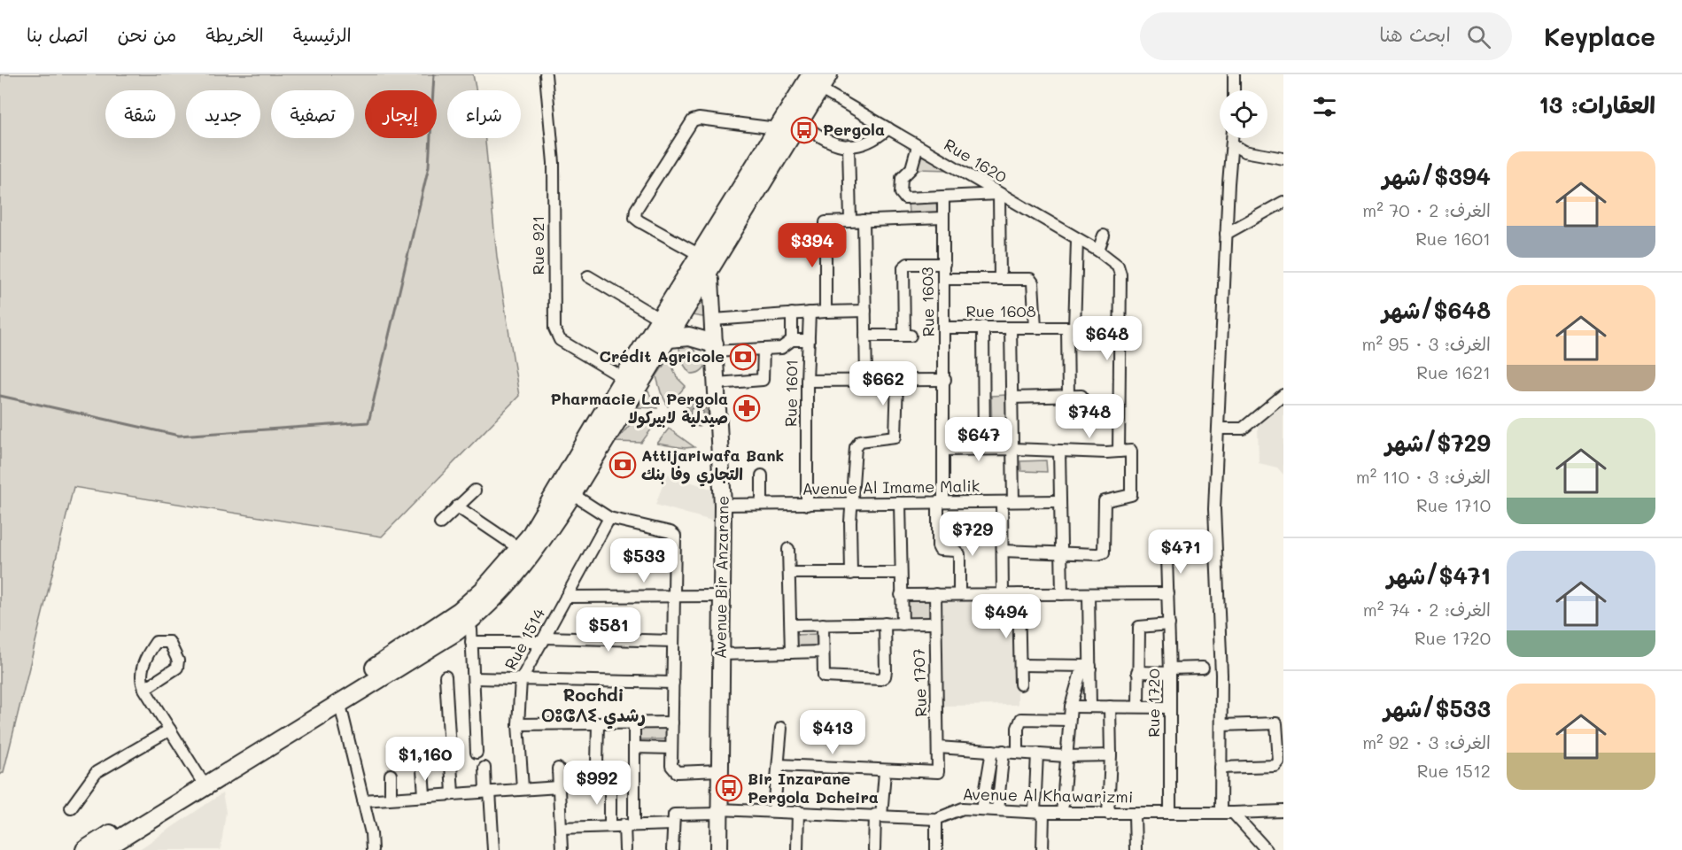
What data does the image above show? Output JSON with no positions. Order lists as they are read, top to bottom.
{
  "streets": {
    "street": [
      "Rue 1620",
      "Rue 921",
      "Rue 1603",
      "Rue 1608",
      "Rue 1601",
      "Avenue Al Imame Malik",
      "Avenue Bir Anzarane",
      "Rue 1514",
      "Rue 1707",
      "Rue 1720",
      "Avenue Al Khawarizmi"
    ]
  },
  "crossings": [
    ["Rue 1620", "Rue 1608"],
    ["Rue 1603", "Rue 1608"],
    ["Rue 1603", "Avenue Al Imame Malik"],
    ["Rue 1601", "Avenue Al Imame Malik"],
    ["Avenue Al Imame Malik", "Avenue Bir Anzarane"],
    ["Avenue Bir Anzarane", "Avenue Al Khawarizmi"],
    ["Rue 1720", "Avenue Al Khawarizmi"]
  ],
  "districts": ["Rochdi ⵔⵓⵛⴷⵉ رشدي"],
  "places": {
    "bus stop": ["Pergola", "Bir Inzarane Pergola Dcheira"],
    "bank": ["Crédit Agricole", "Attijariwafa Bank التجاري وفا بنك"],
    "pharmacy": ["Pharmacie La Pergola صيدلية لابيركولا"]
  },
  "page": {
    "header": "Keyplace",
    "search": "ابحث هنا",
    "nav": [
      "الرئيسية",
      "الخريطة",
      "من نحن",
      "اتصل بنا"
    ],
    "heading": "العقارات: 13",
    "chip": [
      "شراء",
      "إيجار",
      "تصفية",
      "جديد",
      "شقة"
    ],
    "list": [
      {
        "name": "$394/شهر",
        "note": "الغرف: 2 · 70 m² · Rue 1601"
      },
      {
        "name": "$648/شهر",
        "note": "الغرف: 3 · 95 m² · Rue 1621"
      },
      {
        "name": "$729/شهر",
        "note": "الغرف: 3 · 110 m² · Rue 1710"
      },
      {
        "name": "$471/شهر",
        "note": "الغرف: 2 · 74 m² · Rue 1720"
      },
      {
        "name": "$533/شهر",
        "note": "الغرف: 3 · 92 m² · Rue 1512"
      }
    ],
    "price": [
      "$394",
      "$648",
      "$662",
      "$748",
      "$647",
      "$729",
      "$471",
      "$533",
      "$494",
      "$581",
      "$413",
      "$1,160",
      "$992"
    ]
  }
}
